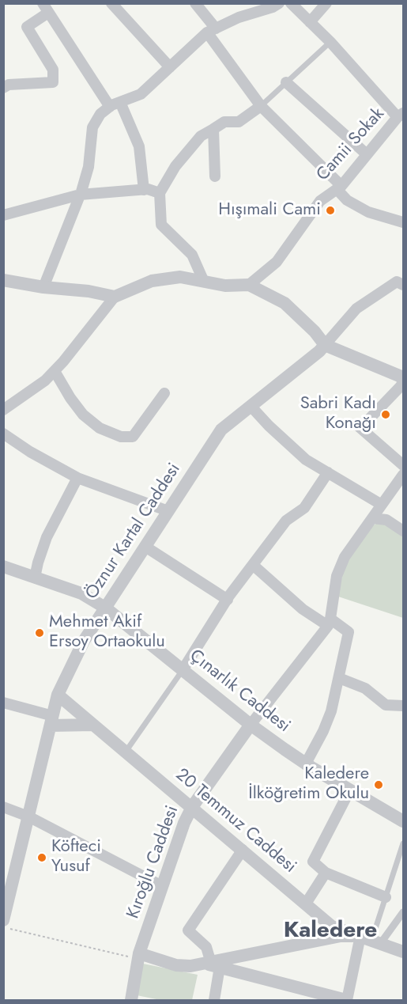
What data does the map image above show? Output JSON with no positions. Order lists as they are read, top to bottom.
{
  "streets": {
    "street": [
      "Camii Sokak",
      "Öznur Kartal Caddesi",
      "Çınarlık Caddesi",
      "20 Temmuz Caddesi",
      "Kıroğlu Caddesi"
    ]
  },
  "crossings": [
    ["Öznur Kartal Caddesi", "Çınarlık Caddesi"],
    ["Öznur Kartal Caddesi", "20 Temmuz Caddesi"],
    ["Çınarlık Caddesi", "Kıroğlu Caddesi"],
    ["20 Temmuz Caddesi", "Kıroğlu Caddesi"]
  ],
  "districts": ["Kaledere"],
  "places": [
    "Hışımali Cami",
    "Sabri Kadı Konağı",
    "Mehmet Akif Ersoy Ortaokulu",
    "Kaledere İlköğretim Okulu",
    "Köfteci Yusuf"
  ]
}
